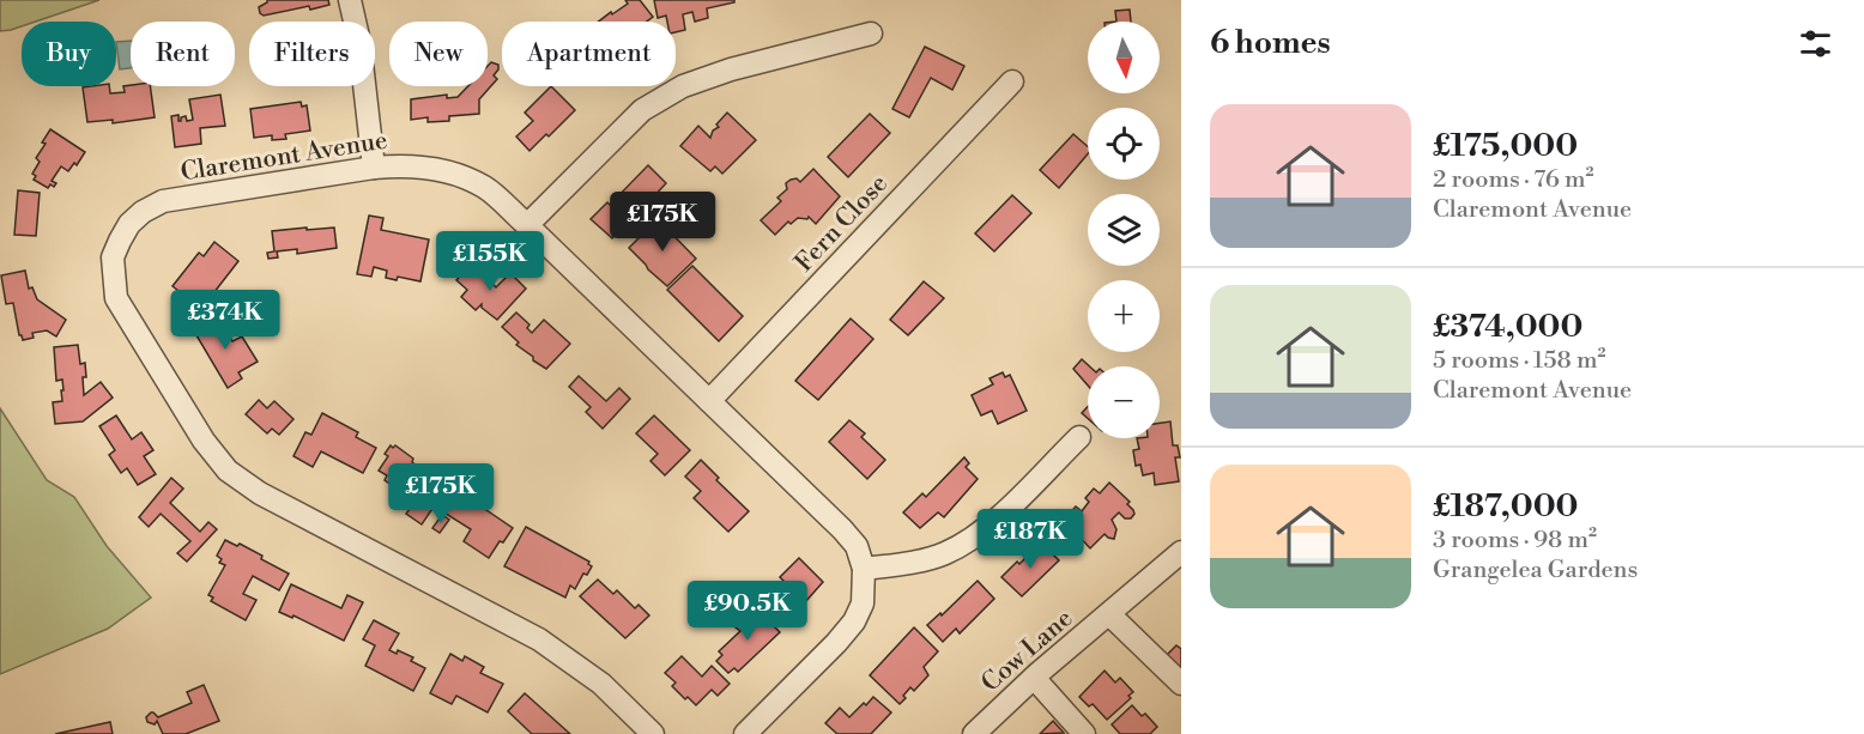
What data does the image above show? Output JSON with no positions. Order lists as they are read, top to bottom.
{
  "streets": {
    "street": ["Claremont Avenue", "Fern Close", "Cow Lane"]
  },
  "crossings": [
    ["Claremont Avenue", "Fern Close"]
  ],
  "north": "bottom",
  "page": {
    "heading": "6 homes",
    "map_buttons": ["+", "−"],
    "chip": [
      "Buy",
      "Rent",
      "Filters",
      "New",
      "Apartment"
    ],
    "list": [
      {
        "name": "£175,000",
        "note": "2 rooms · 76 m² · Claremont Avenue"
      },
      {
        "name": "£374,000",
        "note": "5 rooms · 158 m² · Claremont Avenue"
      },
      {
        "name": "£187,000",
        "note": "3 rooms · 98 m² · Grangelea Gardens"
      }
    ],
    "price": [
      "£175K",
      "£155K",
      "£374K",
      "£175K",
      "£187K",
      "£90.5K"
    ]
  }
}
